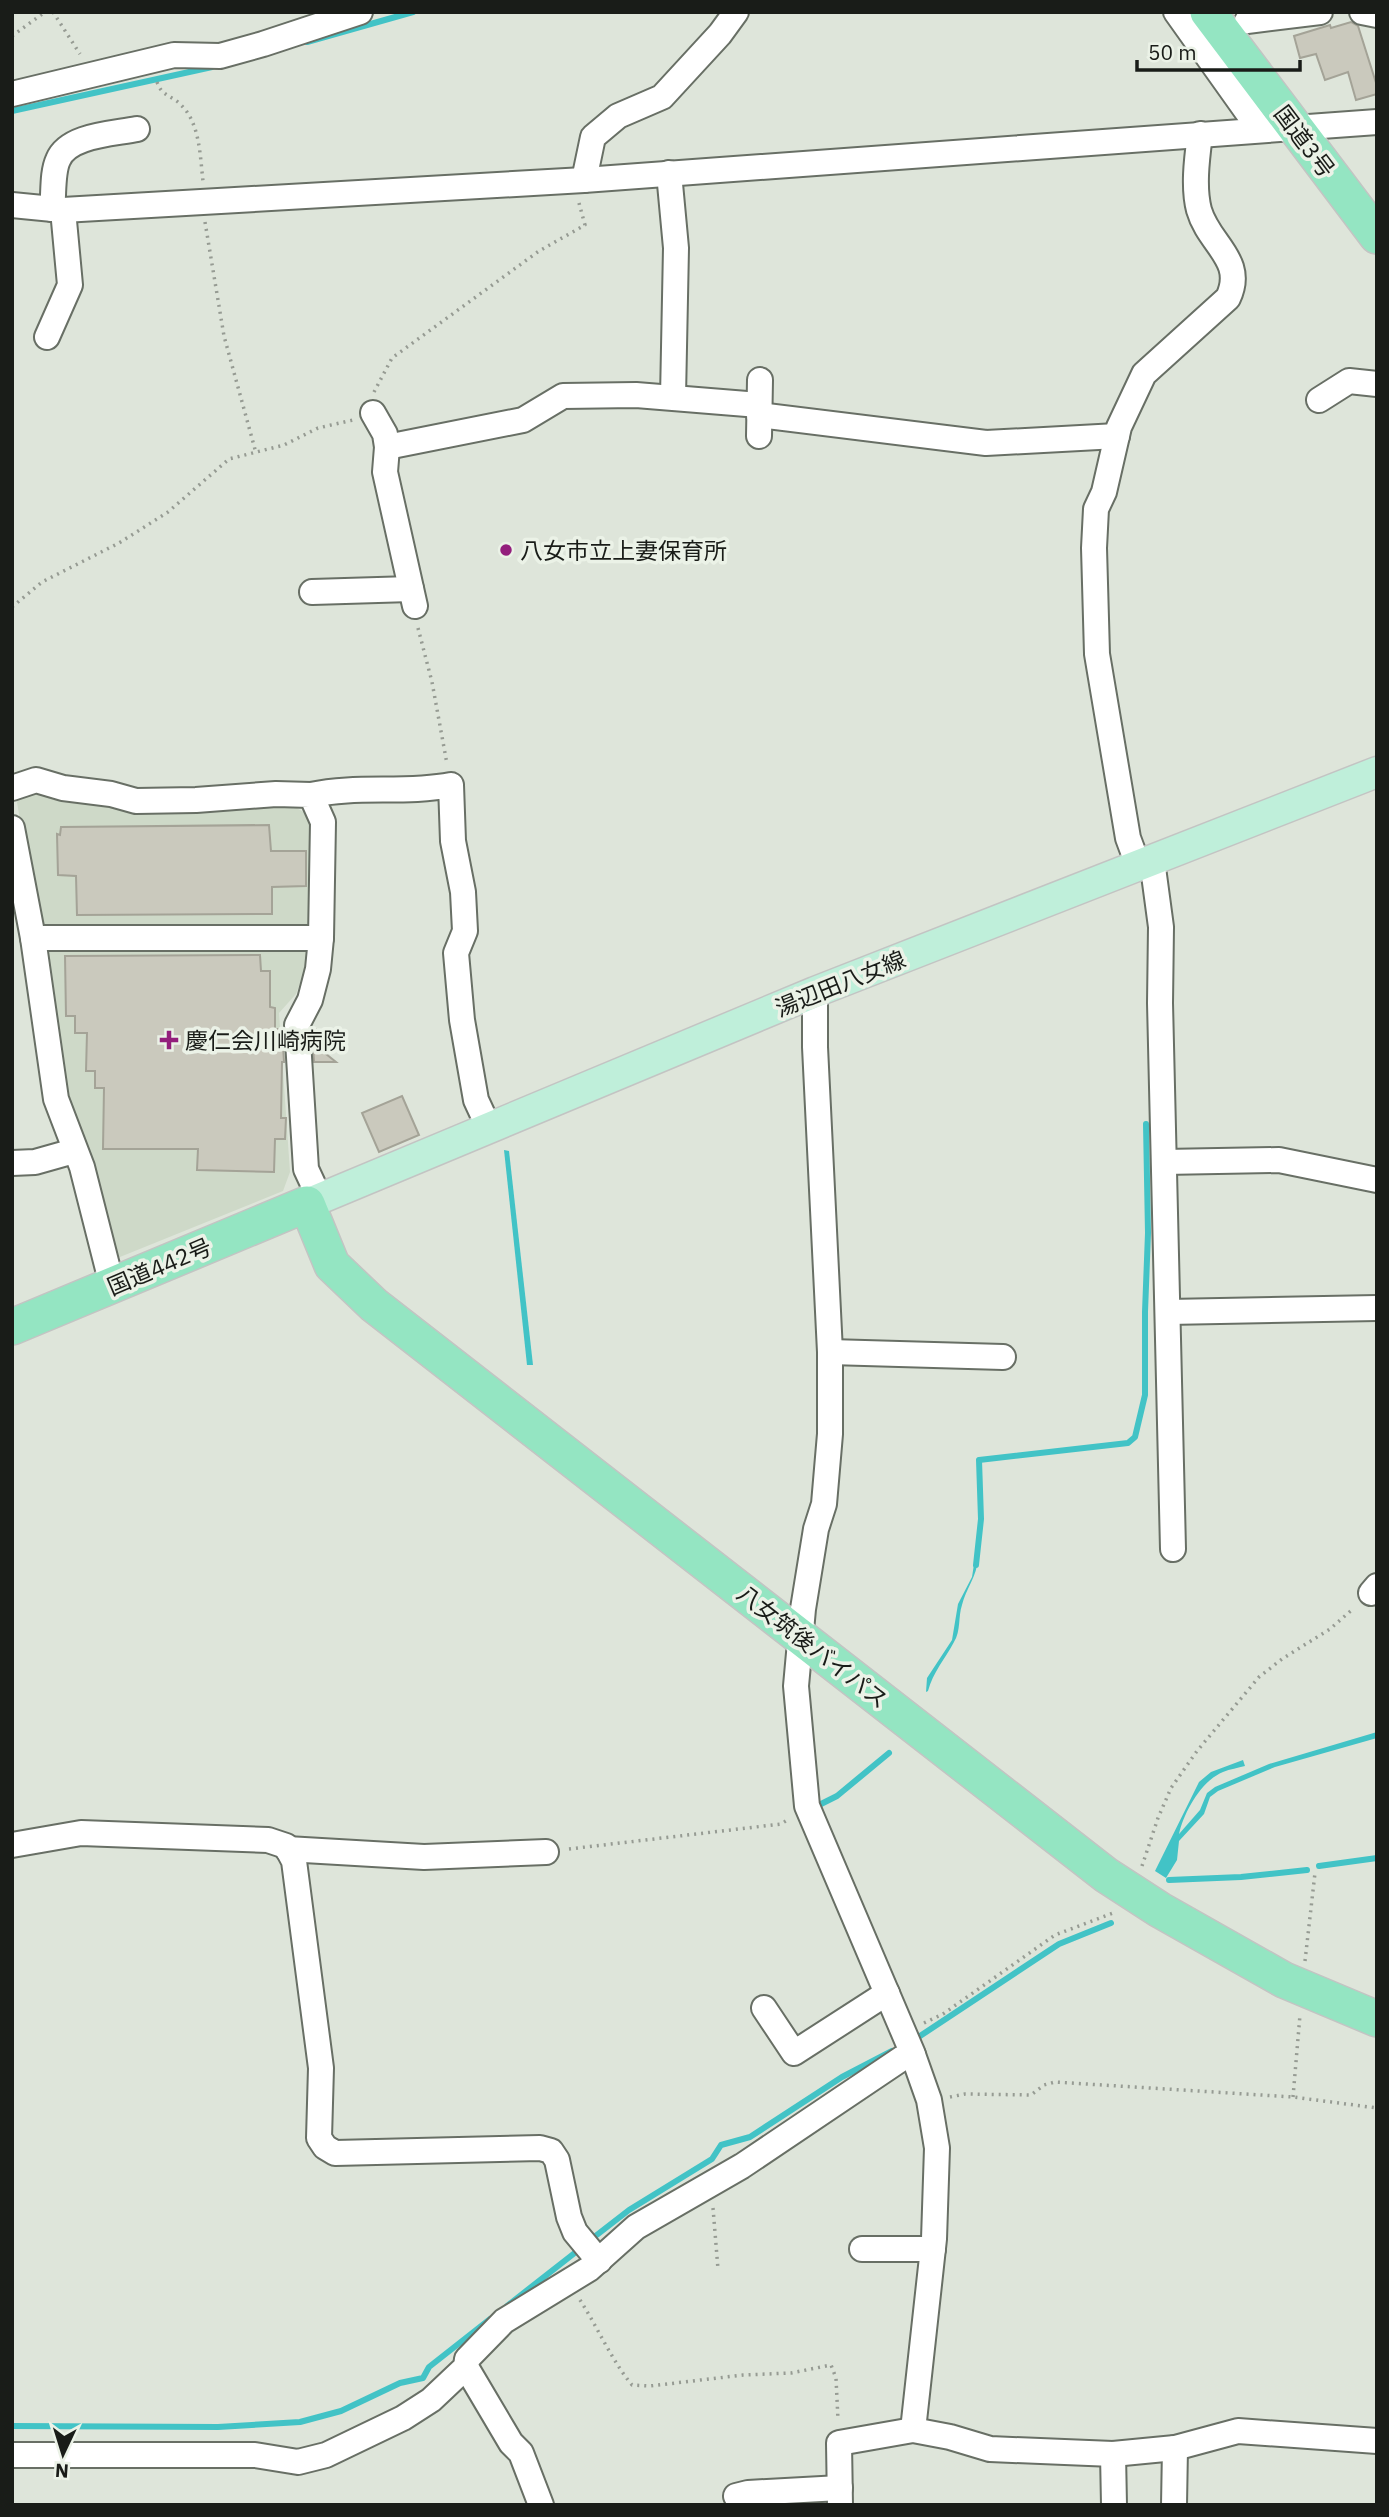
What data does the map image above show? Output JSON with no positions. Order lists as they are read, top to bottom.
{
  "streets": {
    "highway": ["国道3号", "国道442号", "八女筑後バイパス"],
    "main road": ["湯辺田八女線"]
  },
  "crossings": [
    ["湯辺田八女線", "国道442号"],
    ["湯辺田八女線", "八女筑後バイパス"],
    ["国道442号", "八女筑後バイパス"]
  ],
  "places": {
    "other": ["八女市立上妻保育所"],
    "health": ["慶仁会川崎病院"]
  },
  "scale_bar": "50 m",
  "north": "bottom"
}
